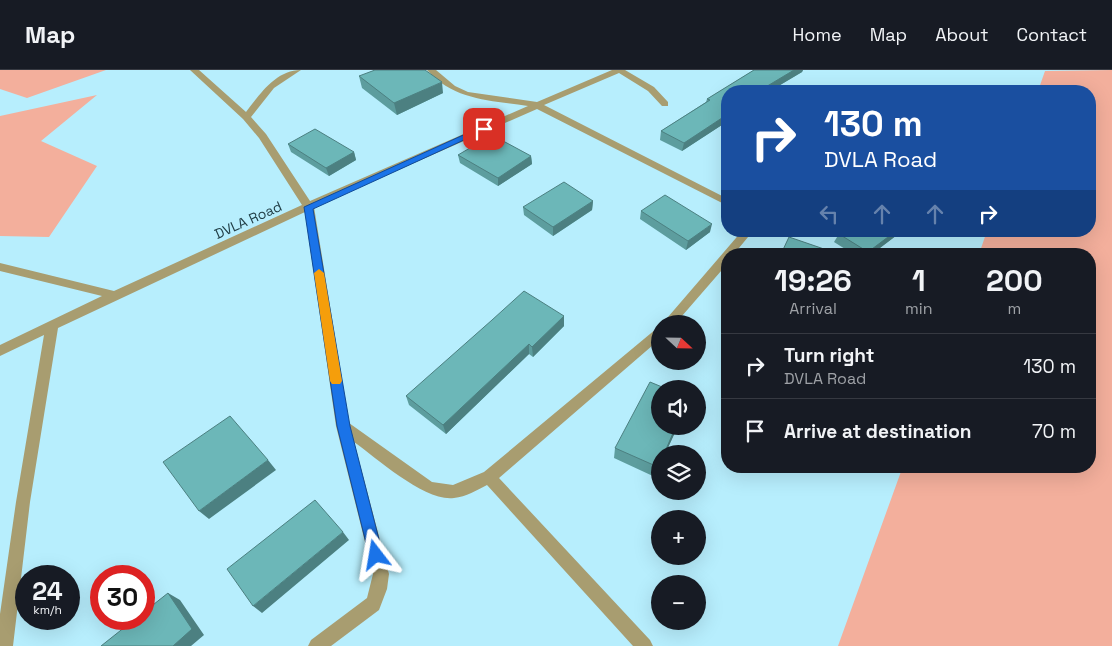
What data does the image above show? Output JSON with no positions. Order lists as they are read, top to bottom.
{
  "streets": {
    "street": ["DVLA Road"]
  },
  "north": "right",
  "page": {
    "header": "Map",
    "nav": [
      "Home",
      "Map",
      "About",
      "Contact"
    ],
    "turn": ["130 m", "DVLA Road"],
    "eta": [
      "19:26",
      "Arrival",
      "1",
      "min",
      "200",
      "m"
    ],
    "map_buttons": ["+", "−"],
    "list": [
      {
        "name": "Turn right",
        "note": "DVLA Road",
        "value": "130 m"
      },
      {
        "name": "Arrive at destination",
        "value": "70 m"
      }
    ],
    "speed": "24 km/h",
    "limit": "30"
  }
}
